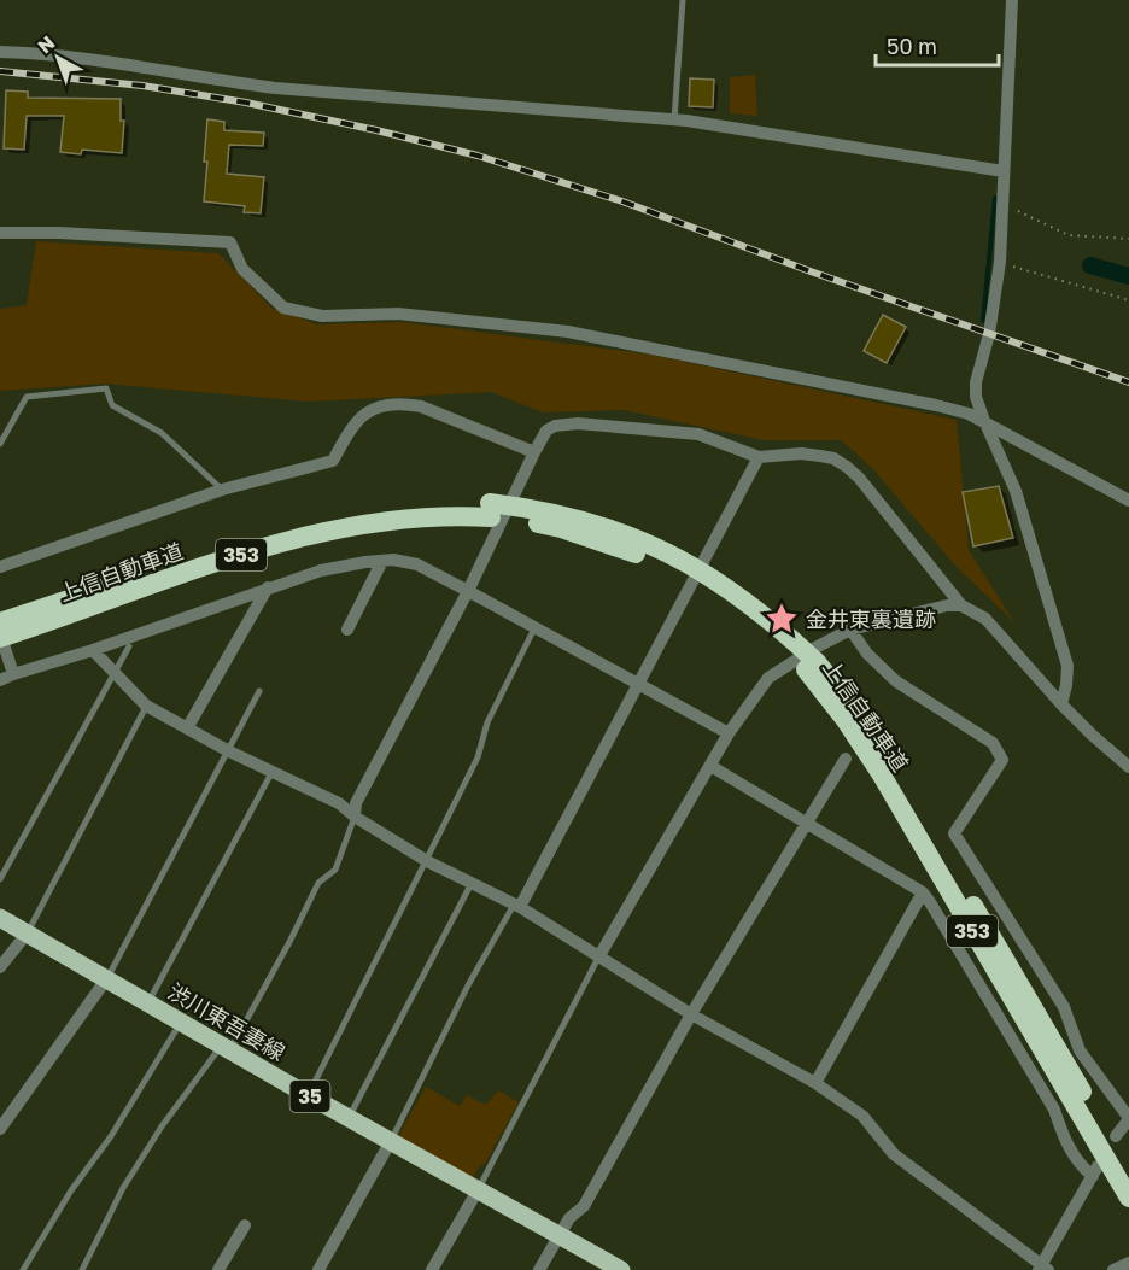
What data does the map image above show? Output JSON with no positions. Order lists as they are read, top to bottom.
{
  "streets": {
    "highway": ["353", "上信自動車道"],
    "main road": ["渋川東吾妻線", "35"]
  },
  "places": {
    "place": ["金井東裏遺跡"]
  },
  "scale_bar": "50 m",
  "north": "top left"
}
